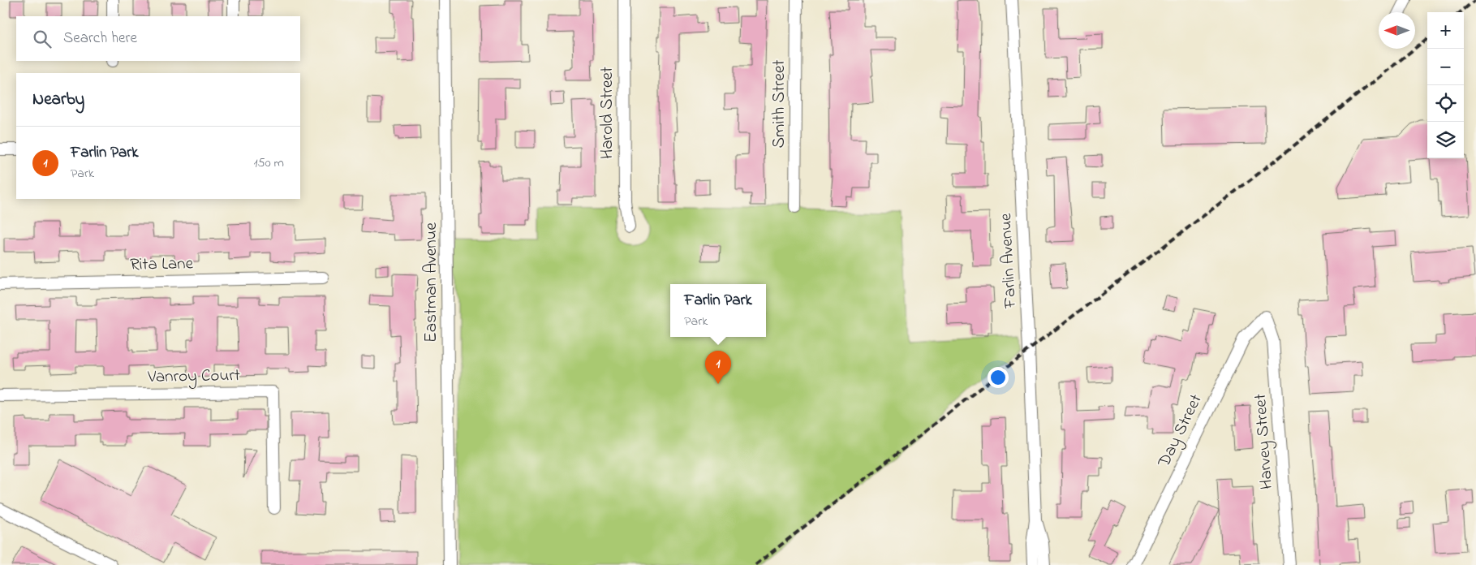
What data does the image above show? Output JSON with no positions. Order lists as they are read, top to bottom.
{
  "streets": {
    "street": [
      "Smith Street",
      "Harold Street",
      "Farlin Avenue",
      "Rita Lane",
      "Eastman Avenue",
      "Vanroy Court",
      "Day Street",
      "Harvey Street"
    ]
  },
  "crossings": [
    ["Day Street", "Harvey Street"]
  ],
  "north": "left",
  "page": {
    "map_buttons": ["+", "−"],
    "search": "Search here",
    "heading": "Nearby",
    "list": [
      {
        "mark": "1",
        "name": "Farlin Park",
        "note": "Park",
        "value": "150 m"
      }
    ],
    "popup": ["Farlin Park", "Park"],
    "pins": "1"
  }
}
